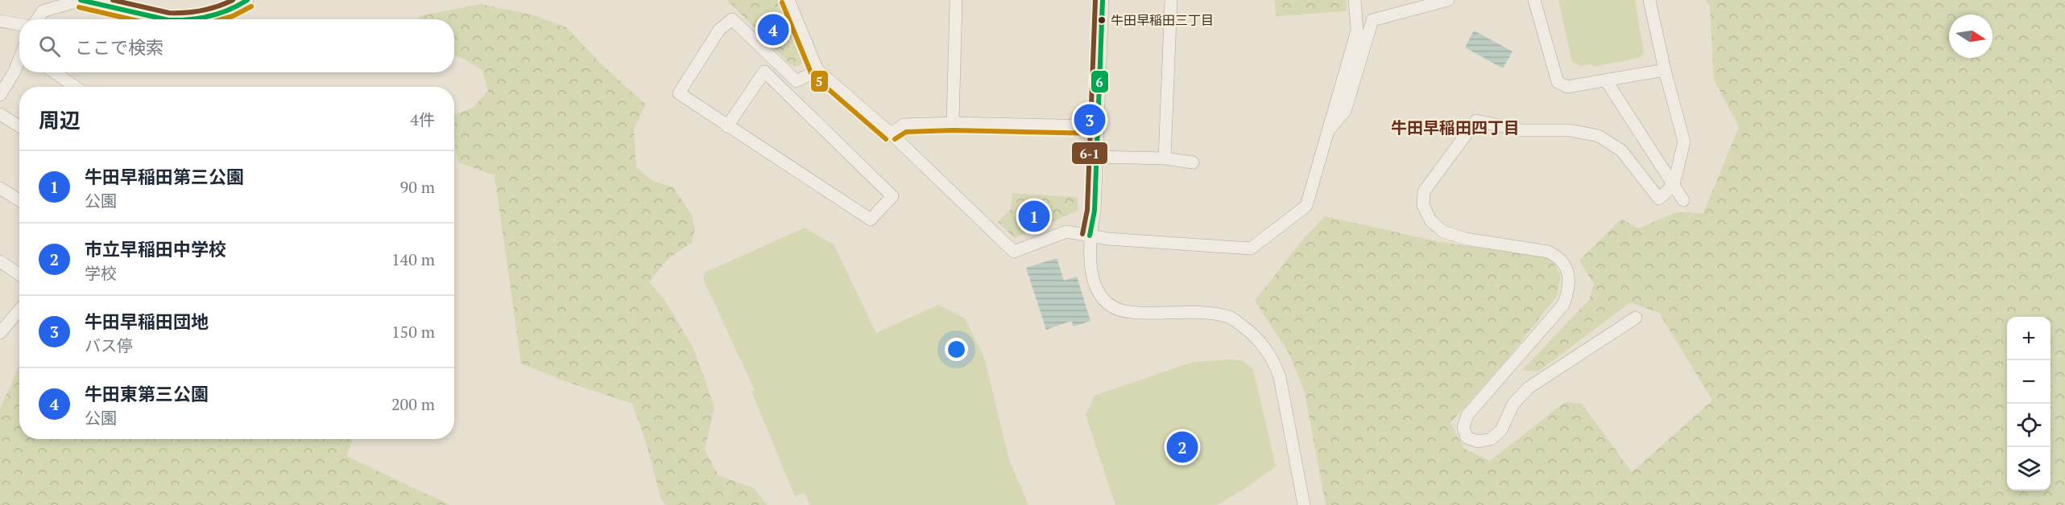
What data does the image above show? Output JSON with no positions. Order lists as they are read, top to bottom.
{
  "districts": ["牛田早稲田四丁目"],
  "places": ["牛田早稲田三丁目"],
  "lines": ["transit line 6", "transit line 6-1", "transit line 5"],
  "north": "right",
  "page": {
    "pins": [
      "4",
      "3",
      "1",
      "2"
    ],
    "search": "ここで検索",
    "heading": ["周辺", "4件"],
    "list": [
      {
        "mark": "1",
        "name": "牛田早稲田第三公園",
        "note": "公園",
        "value": "90 m"
      },
      {
        "mark": "2",
        "name": "市立早稲田中学校",
        "note": "学校",
        "value": "140 m"
      },
      {
        "mark": "3",
        "name": "牛田早稲田団地",
        "note": "バス停",
        "value": "150 m"
      },
      {
        "mark": "4",
        "name": "牛田東第三公園",
        "note": "公園",
        "value": "200 m"
      }
    ],
    "map_buttons": ["+", "−"]
  }
}
